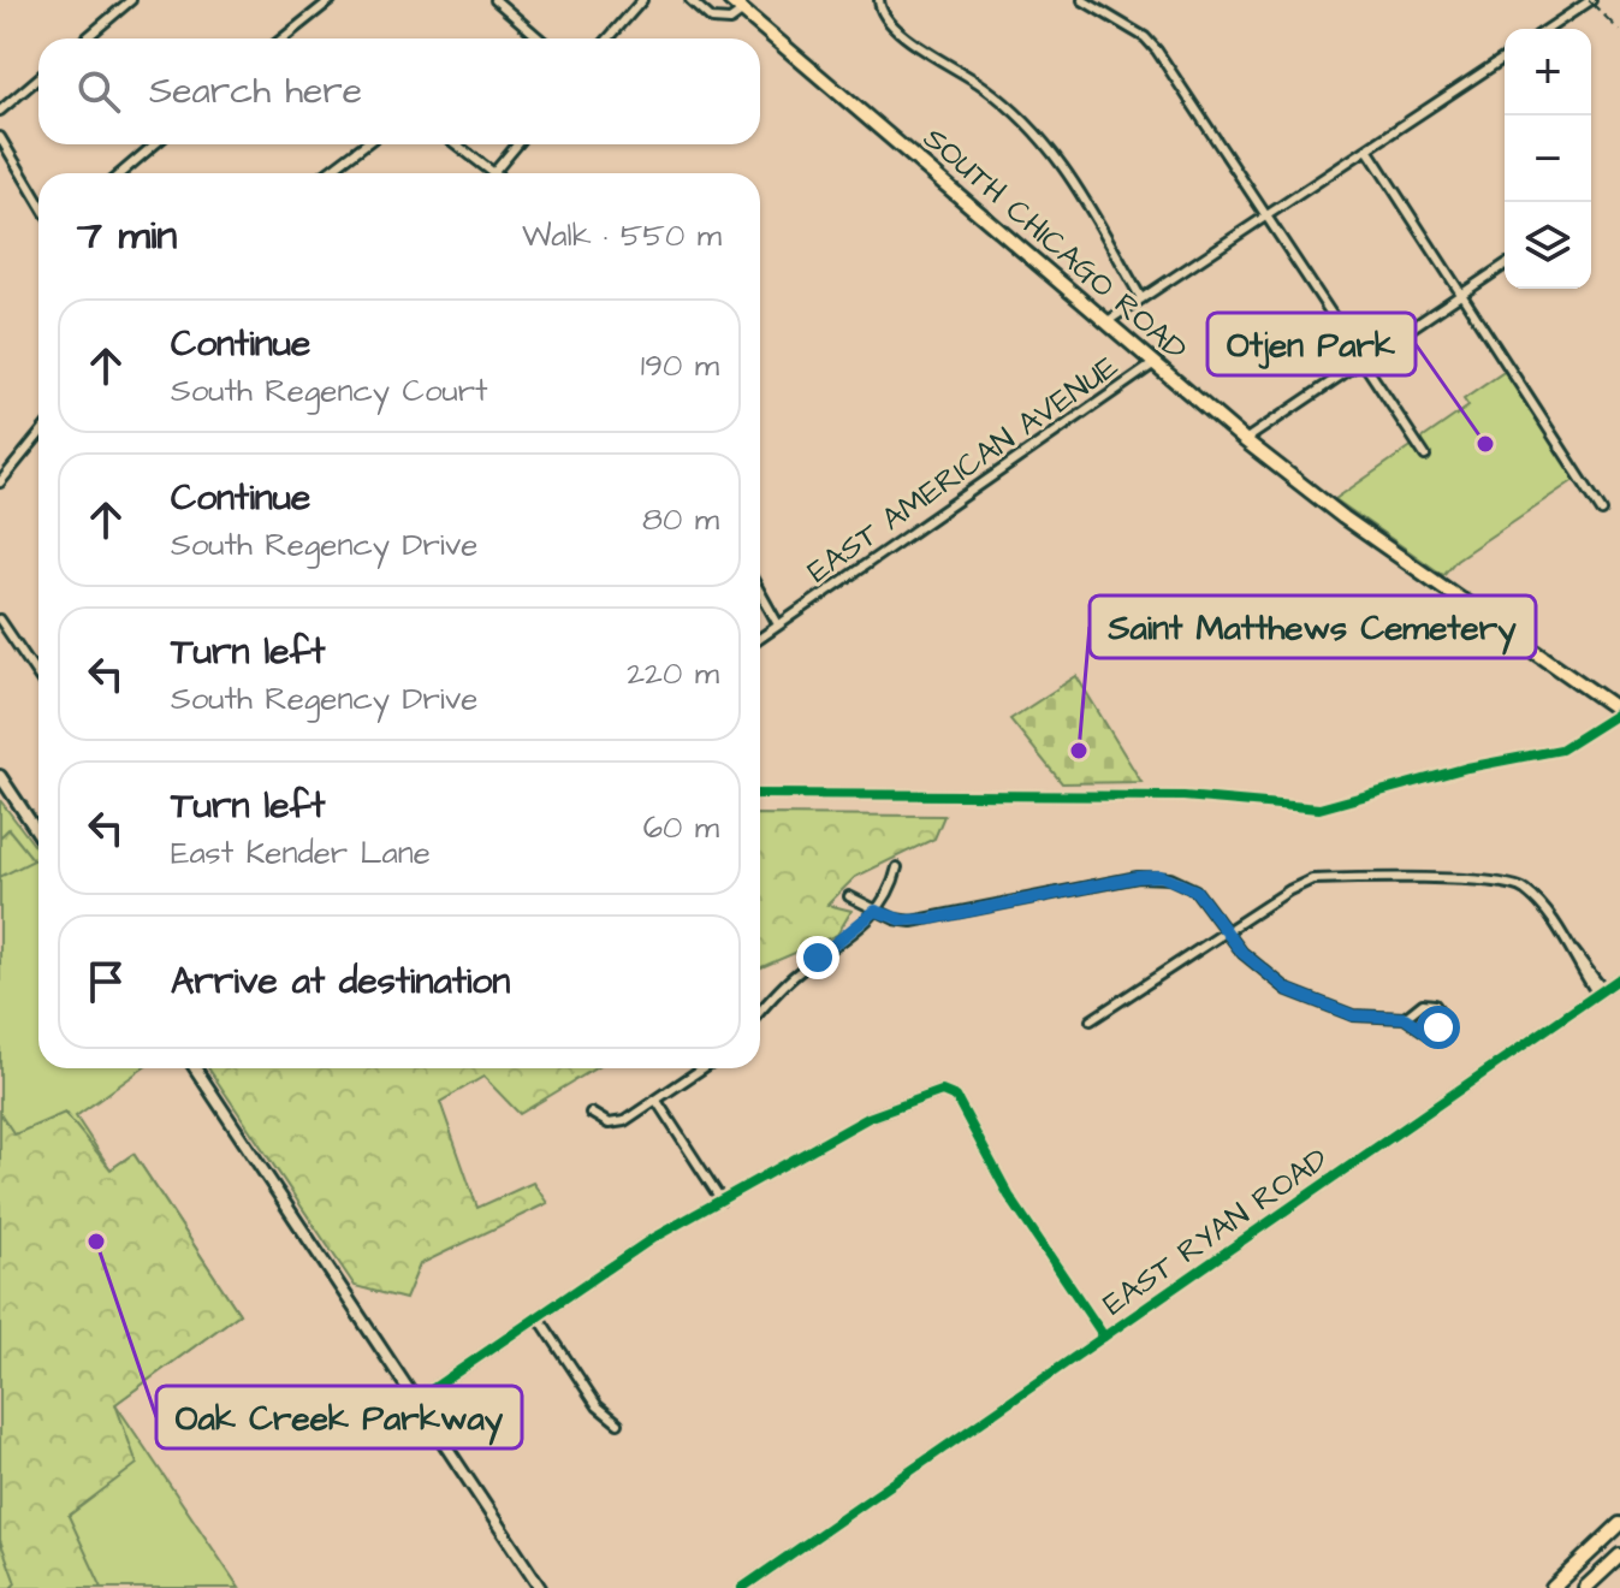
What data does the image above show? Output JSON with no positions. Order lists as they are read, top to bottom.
{
  "streets": {
    "main road": ["SOUTH CHICAGO ROAD"],
    "street": ["EAST AMERICAN AVENUE", "EAST RYAN ROAD"]
  },
  "crossings": [
    ["SOUTH CHICAGO ROAD", "EAST AMERICAN AVENUE"]
  ],
  "places": ["Otjen Park", "Saint Matthews Cemetery", "Oak Creek Parkway"],
  "page": {
    "map_buttons": ["+", "−"],
    "search": "Search here",
    "heading": ["7 min", "Walk · 550 m"],
    "list": [
      ["Continue", "South Regency Court", "190 m"],
      ["Continue", "South Regency Drive", "80 m"],
      ["Turn left", "South Regency Drive", "220 m"],
      ["Turn left", "East Kender Lane", "60 m"],
      "Arrive at destination"
    ]
  }
}
